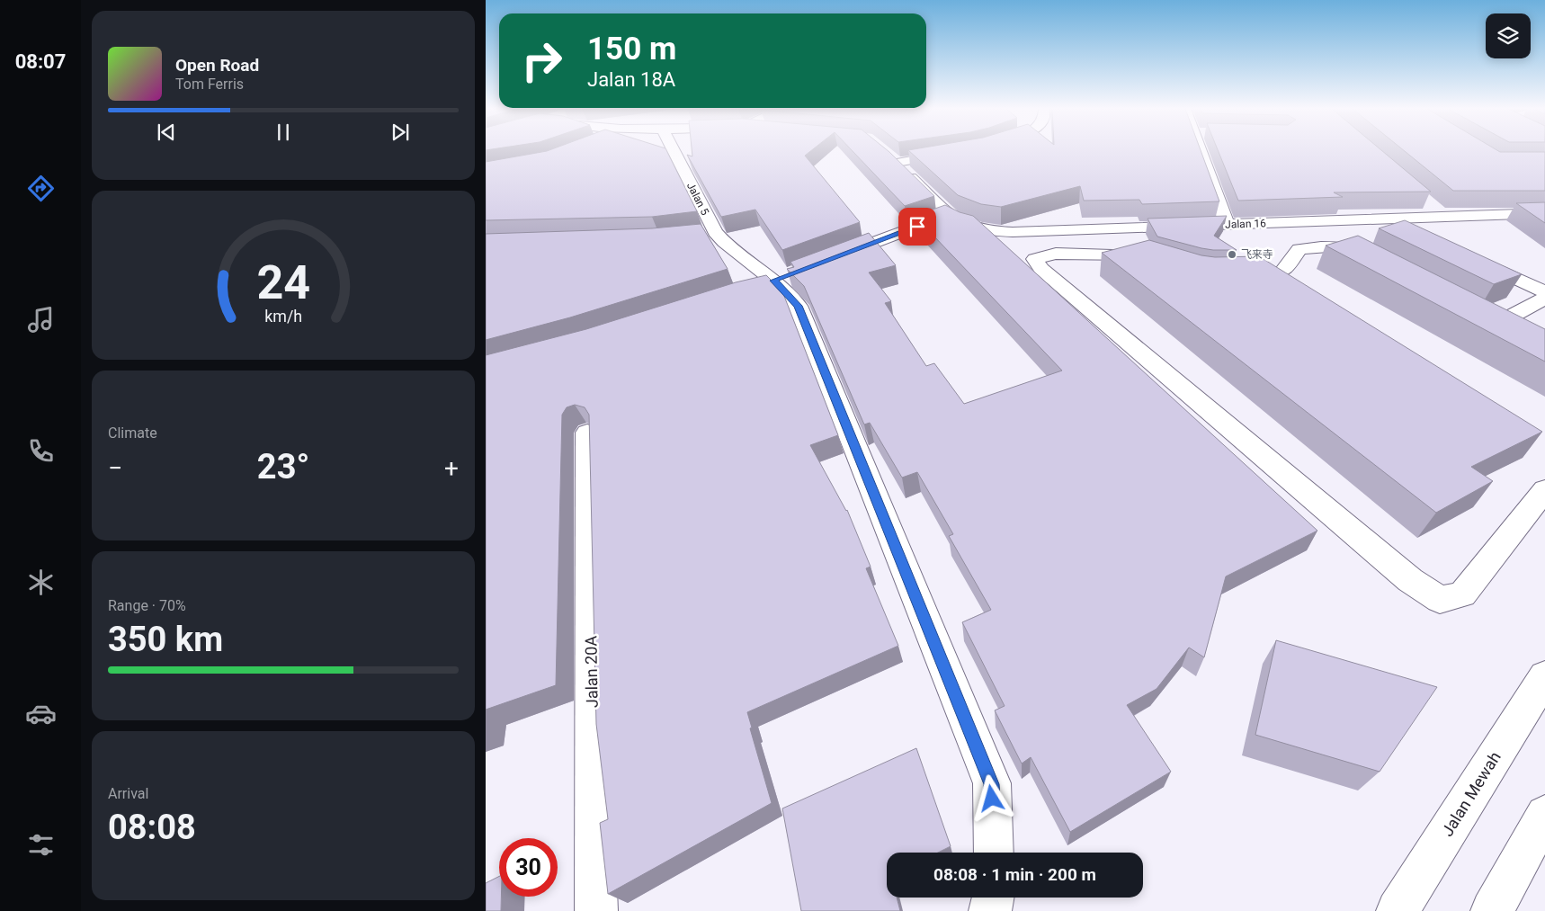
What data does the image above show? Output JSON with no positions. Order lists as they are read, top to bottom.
{
  "streets": {
    "street": [
      "Jalan 5",
      "Jalan 16",
      "Jalan 20A",
      "Jalan Mewah"
    ]
  },
  "places": ["飞来寺"],
  "page": {
    "tabs": "08:07",
    "turn": ["150 m", "Jalan 18A"],
    "song": ["Open Road", "Tom Ferris"],
    "tile": [
      "Climate",
      ["Range · 70%", "350 km"],
      ["Arrival", "08:08"]
    ],
    "heat": ["−", "23°", "+"],
    "limit": "30",
    "trip": "08:08 · 1 min · 200 m",
    "gauge": ["24", "km/h"]
  }
}
